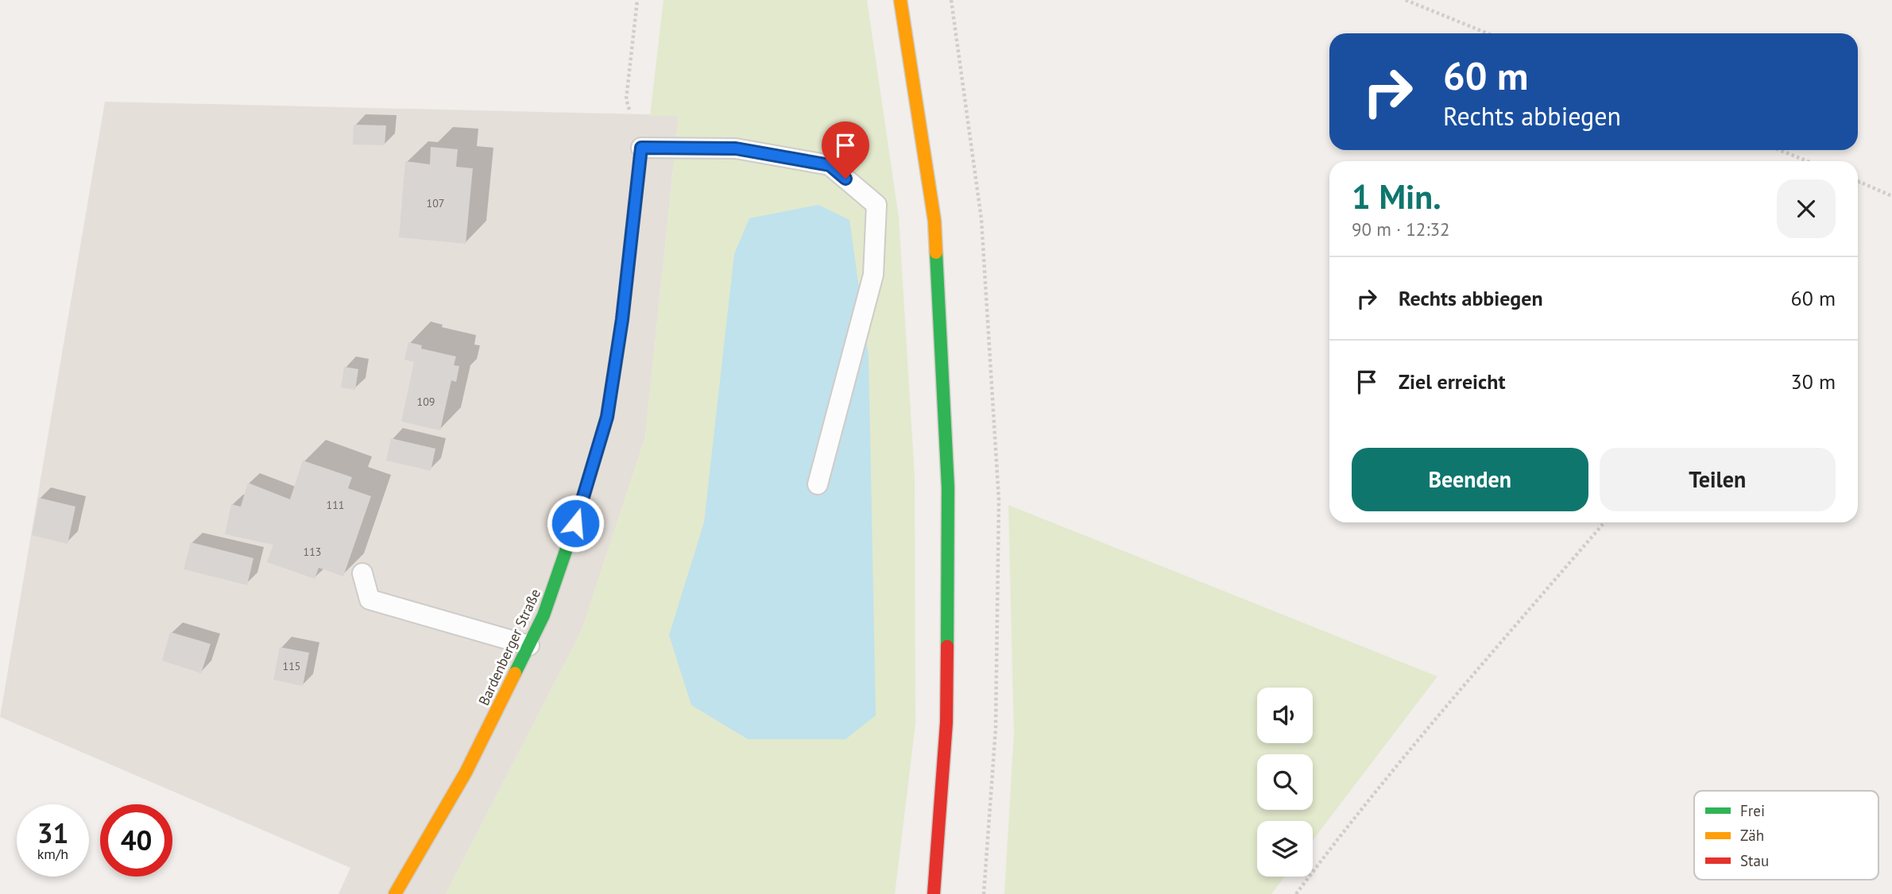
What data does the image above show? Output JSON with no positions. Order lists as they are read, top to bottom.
{
  "streets": {
    "main road": ["Bardenberger Straße"]
  },
  "house_numbers": [
    "107",
    "109",
    "111",
    "113",
    "115"
  ],
  "legend": ["Frei", "Zäh", "Stau"],
  "page": {
    "turn": ["60 m", "Rechts abbiegen"],
    "heading": ["1 Min.", "90 m · 12:32"],
    "list": [
      {
        "name": "Rechts abbiegen",
        "value": "60 m"
      },
      {
        "name": "Ziel erreicht",
        "value": "30 m"
      }
    ],
    "buttons": ["Beenden", "Teilen"],
    "speed": "31 km/h",
    "limit": "40"
  }
}
